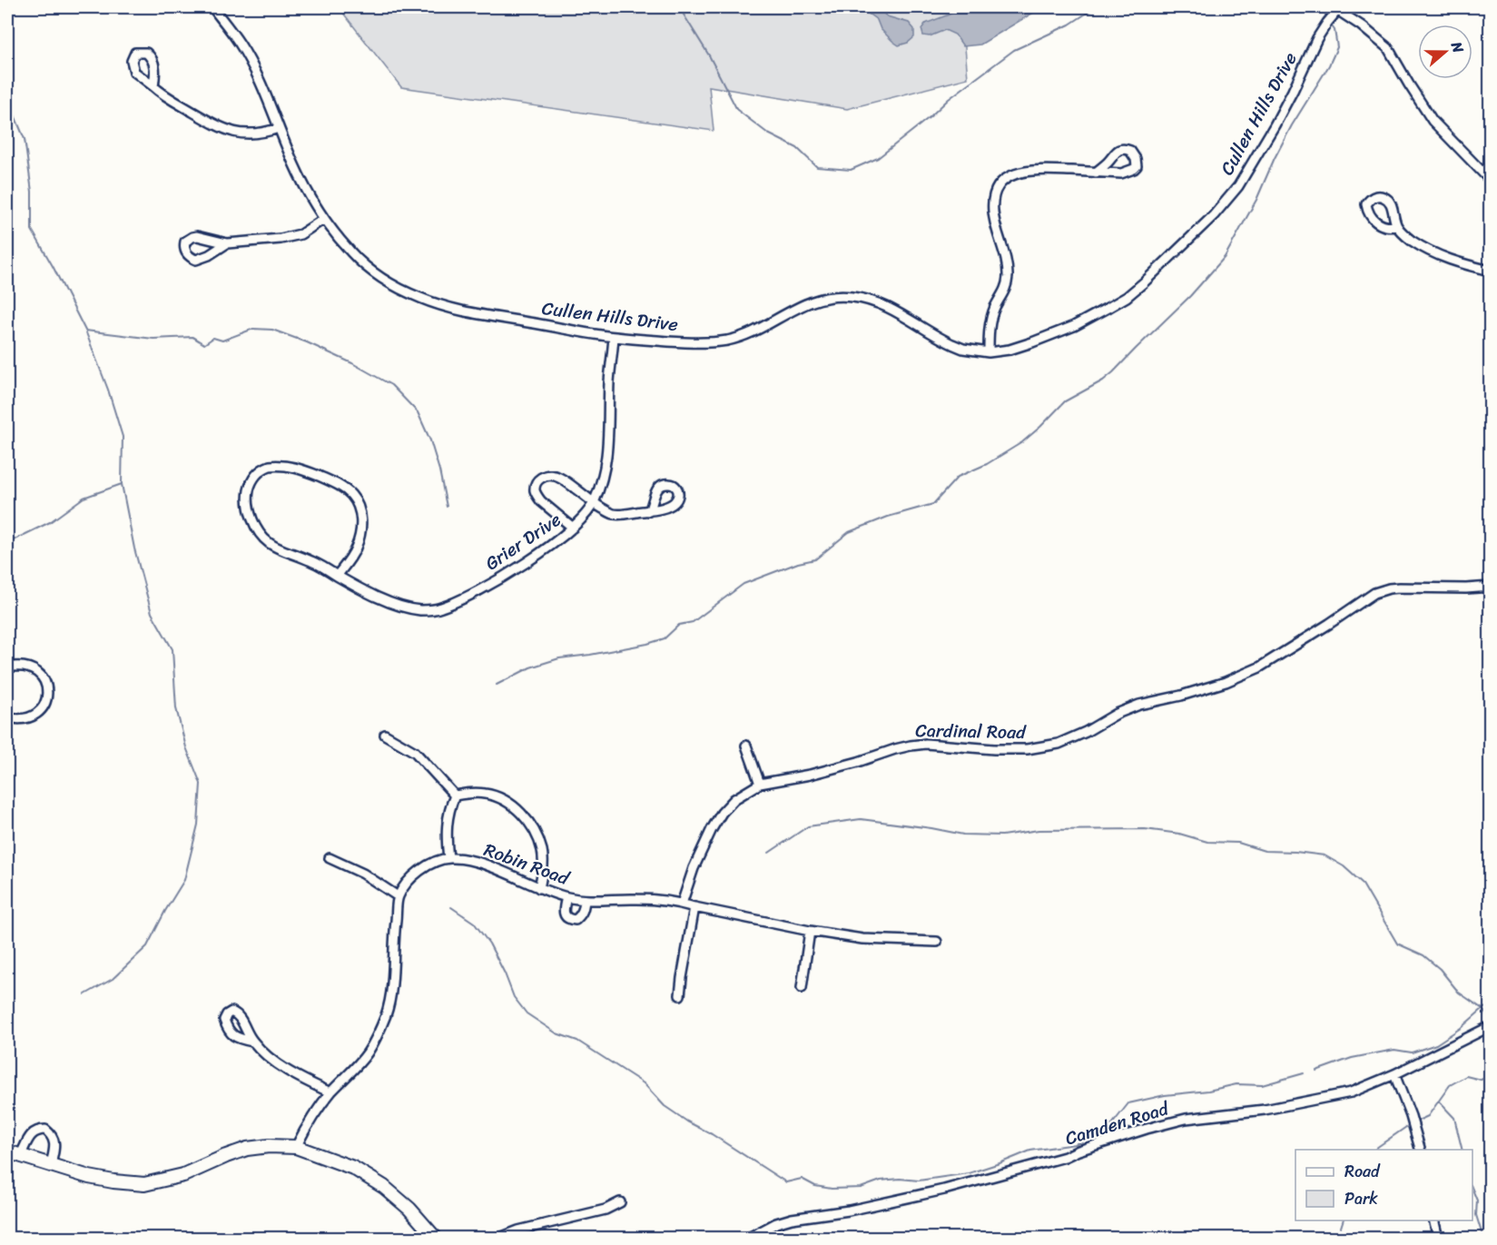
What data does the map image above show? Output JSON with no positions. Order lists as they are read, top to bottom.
{
  "streets": {
    "street": [
      "Cullen Hills Drive",
      "Grier Drive",
      "Cardinal Road",
      "Robin Road",
      "Camden Road"
    ]
  },
  "crossings": [
    ["Cullen Hills Drive", "Grier Drive"],
    ["Cardinal Road", "Robin Road"]
  ],
  "legend": ["Road", "Park"],
  "north": "right"
}
